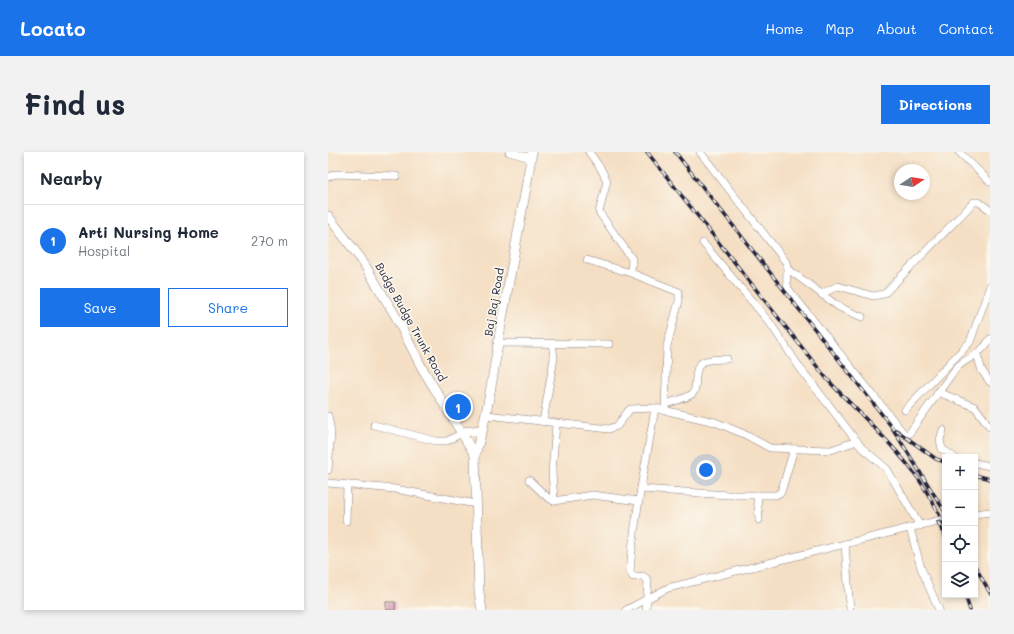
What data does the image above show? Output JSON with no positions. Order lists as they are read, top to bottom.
{
  "streets": {
    "main road": ["Baj Baj Road", "Budge Budge Trunk Road"]
  },
  "crossings": [
    ["Baj Baj Road", "Budge Budge Trunk Road"]
  ],
  "north": "right",
  "page": {
    "header": "Locato",
    "nav": [
      "Home",
      "Map",
      "About",
      "Contact"
    ],
    "buttons": [
      "Directions",
      ["Save", "Share"]
    ],
    "title": "Find us",
    "heading": "Nearby",
    "list": [
      {
        "mark": "1",
        "name": "Arti Nursing Home",
        "note": "Hospital",
        "value": "270 m"
      }
    ],
    "pins": "1",
    "map_buttons": ["+", "−"]
  }
}
